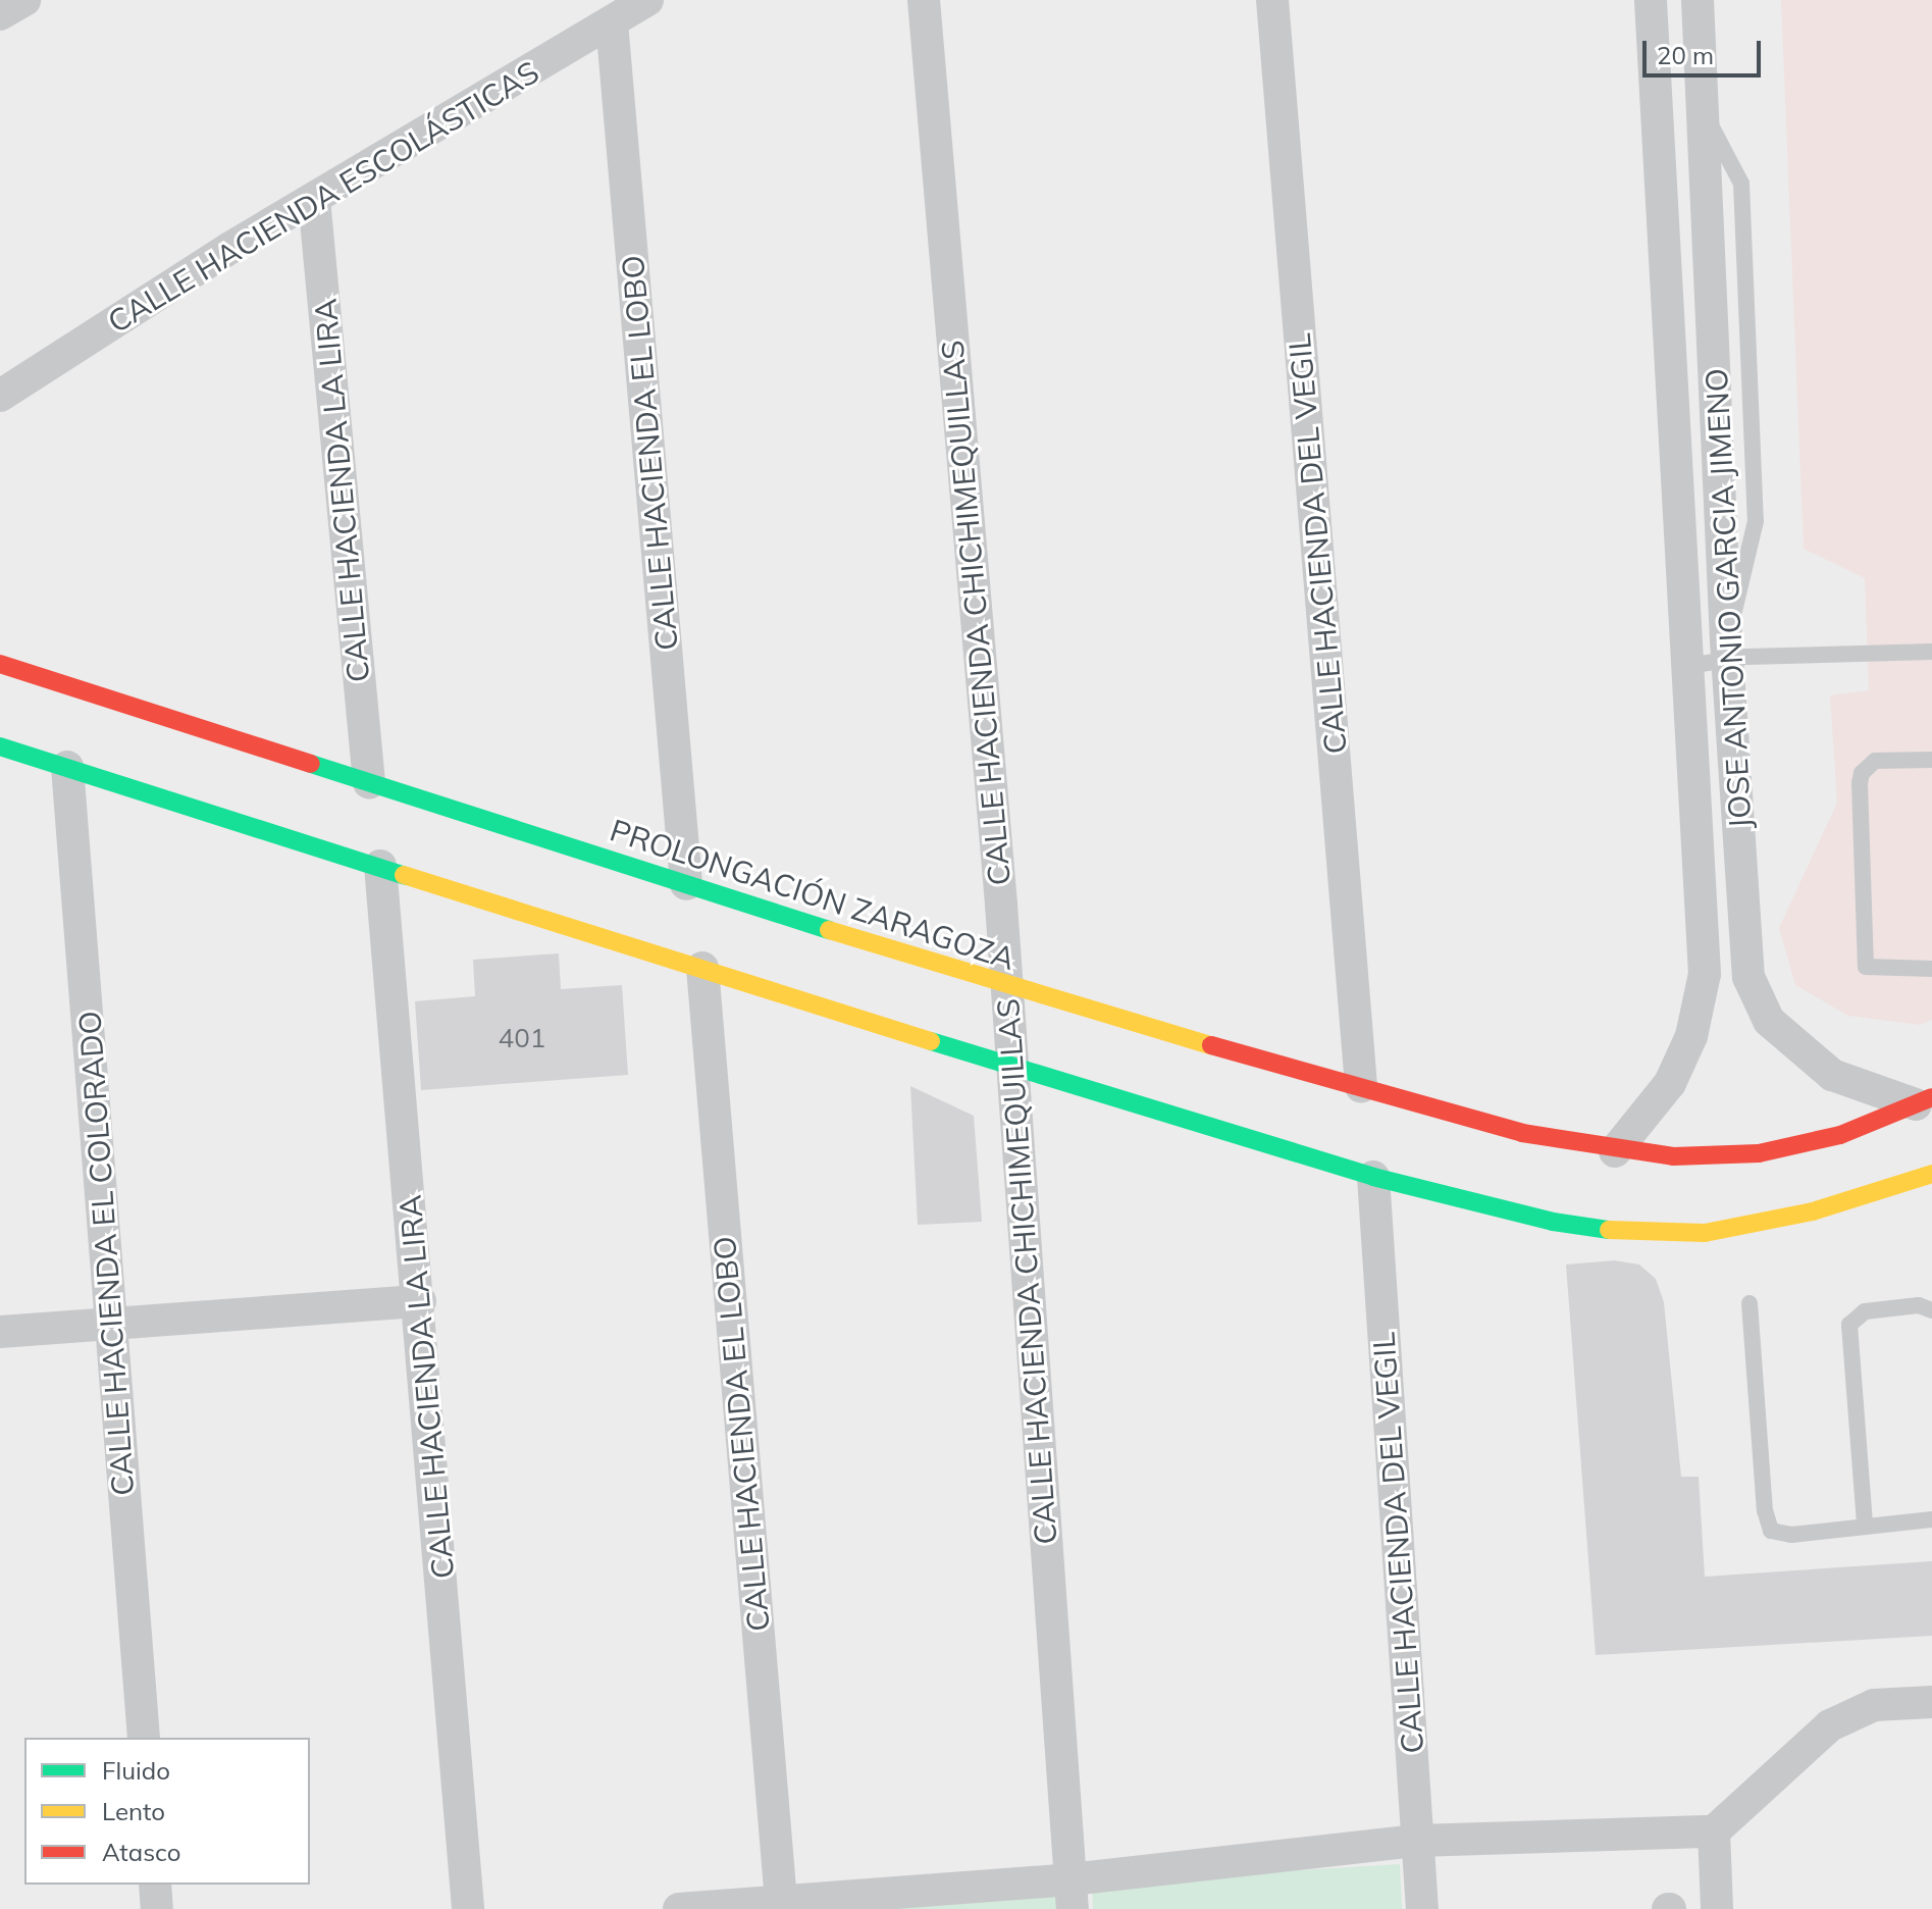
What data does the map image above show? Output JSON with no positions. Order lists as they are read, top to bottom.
{
  "streets": {
    "main road": ["PROLONGACIÓN ZARAGOZA"],
    "street": [
      "CALLE HACIENDA ESCOLÁSTICAS",
      "CALLE HACIENDA EL LOBO",
      "CALLE HACIENDA LA LIRA",
      "CALLE HACIENDA DEL VEGIL",
      "JOSE ANTONIO GARCIA JIMENO",
      "CALLE HACIENDA CHICHIMEQUILLAS",
      "CALLE HACIENDA EL COLORADO"
    ]
  },
  "crossings": [
    ["CALLE HACIENDA ESCOLÁSTICAS", "CALLE HACIENDA EL LOBO"],
    ["CALLE HACIENDA ESCOLÁSTICAS", "CALLE HACIENDA LA LIRA"],
    ["CALLE HACIENDA EL LOBO", "PROLONGACIÓN ZARAGOZA"],
    ["CALLE HACIENDA LA LIRA", "PROLONGACIÓN ZARAGOZA"],
    ["CALLE HACIENDA DEL VEGIL", "PROLONGACIÓN ZARAGOZA"],
    ["JOSE ANTONIO GARCIA JIMENO", "PROLONGACIÓN ZARAGOZA"],
    ["CALLE HACIENDA CHICHIMEQUILLAS", "PROLONGACIÓN ZARAGOZA"]
  ],
  "house_numbers": ["401"],
  "legend": ["Fluido", "Lento", "Atasco"],
  "scale_bar": "20 m"
}
